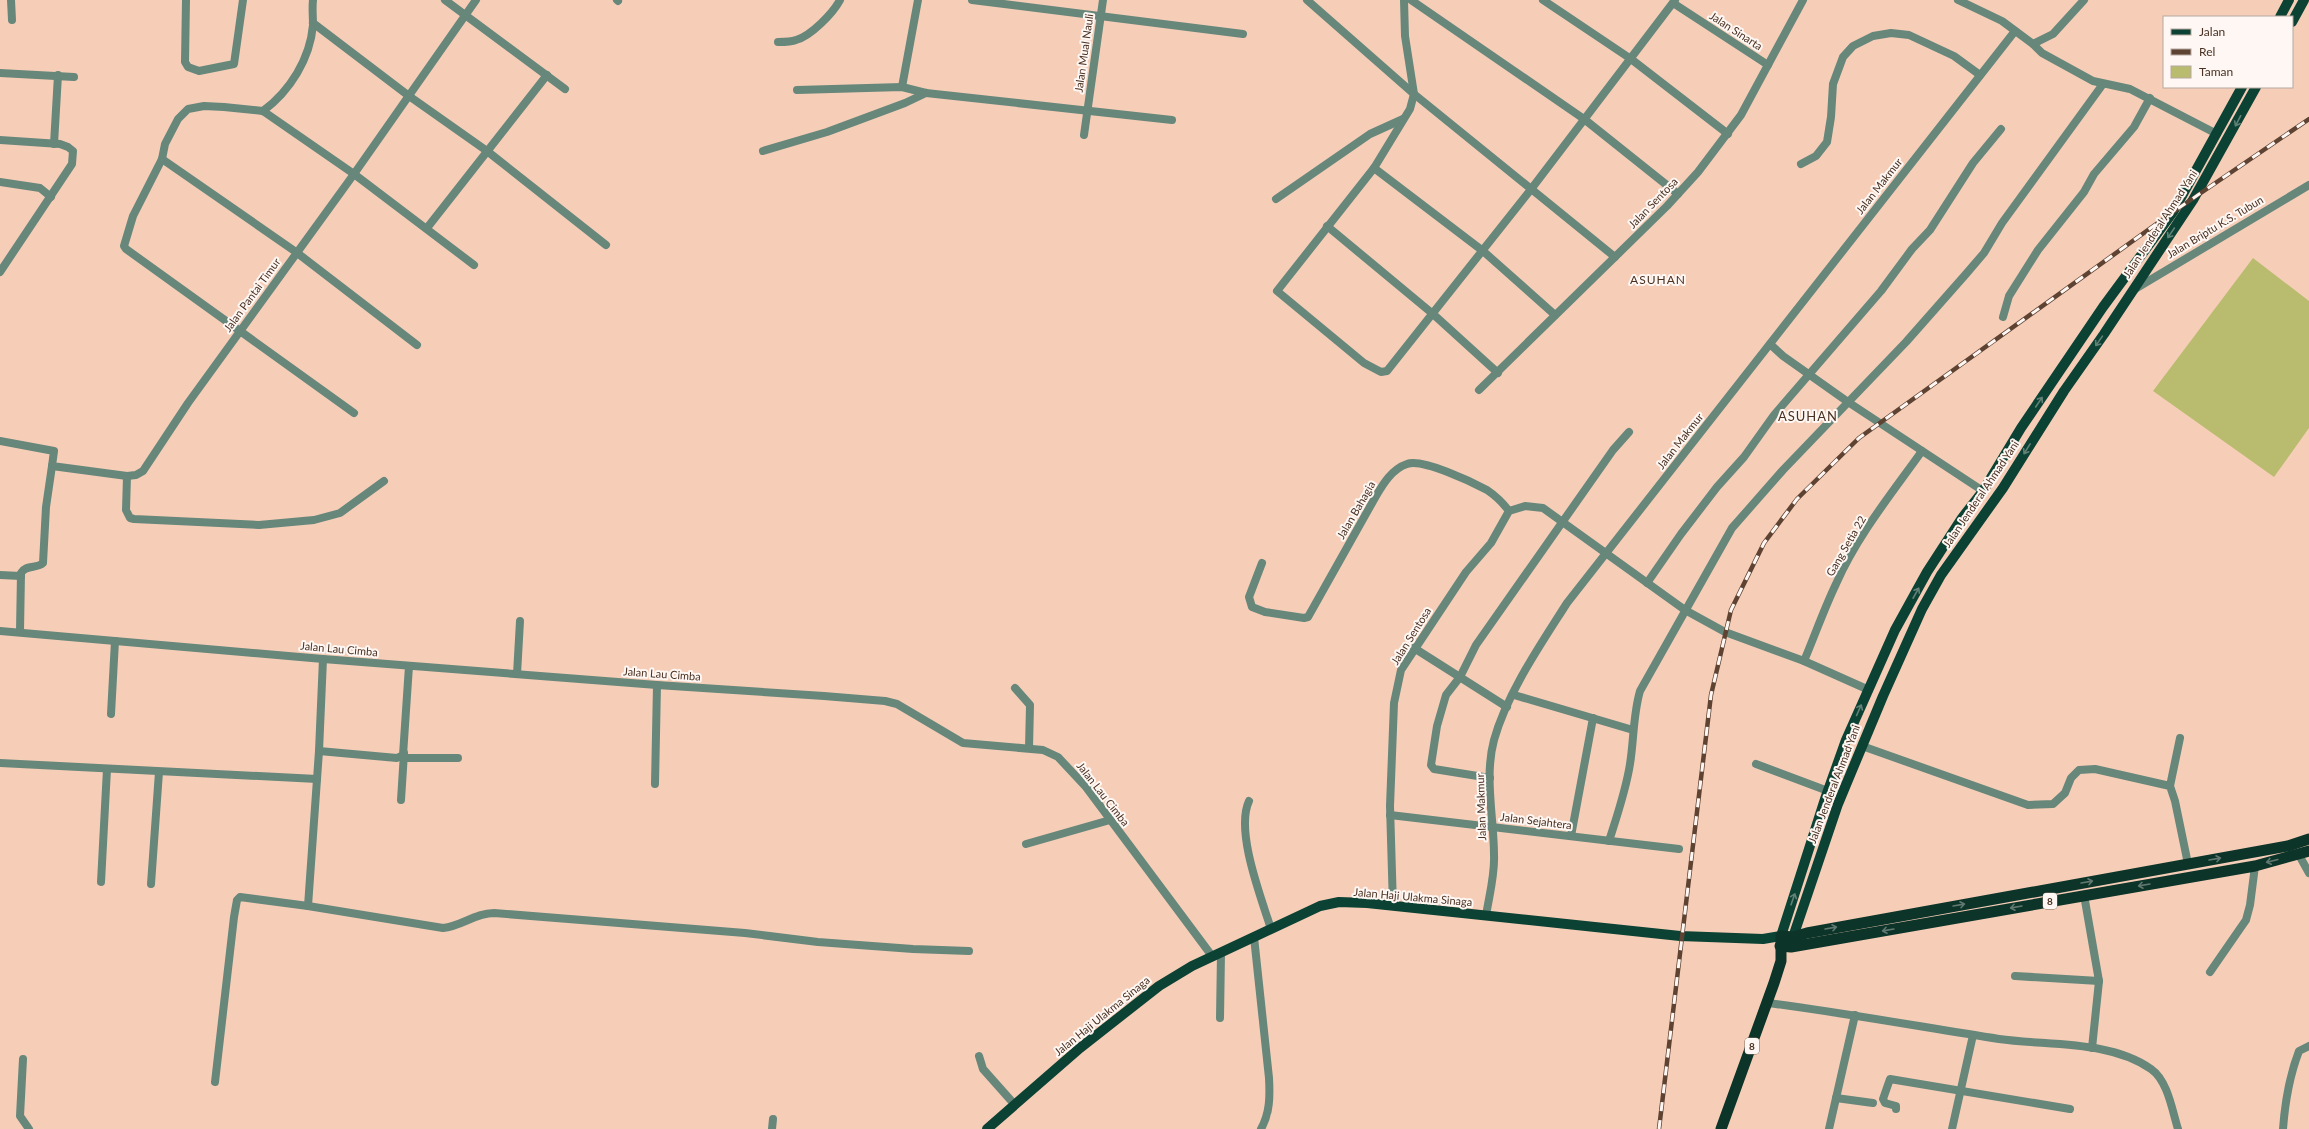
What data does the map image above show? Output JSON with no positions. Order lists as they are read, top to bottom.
{
  "streets": {
    "highway": ["8"],
    "main road": ["Jalan Jenderal Ahmad Yani", "Jalan Haji Ulakma Sinaga"],
    "street": [
      "Jalan Sinarta",
      "Jalan Mual Nauli",
      "Jalan Makmur",
      "Jalan Sentosa",
      "Jalan Briptu K.S. Tubun",
      "Jalan Pantai Timur",
      "Jalan Bahagia",
      "Gang Setia 22",
      "Jalan Lau Cimba",
      "Jalan Sejahtera"
    ]
  },
  "crossings": [
    ["Jalan Sinarta", "Jalan Sentosa"],
    ["Jalan Makmur", "Jalan Sejahtera"],
    ["Jalan Makmur", "Jalan Haji Ulakma Sinaga"],
    ["Jalan Sentosa", "Jalan Bahagia"],
    ["Jalan Sentosa", "Jalan Sejahtera"],
    ["Jalan Sentosa", "Jalan Haji Ulakma Sinaga"],
    ["Jalan Jenderal Ahmad Yani", "Jalan Briptu K.S. Tubun"],
    ["Jalan Jenderal Ahmad Yani", "Jalan Haji Ulakma Sinaga"],
    ["Jalan Jenderal Ahmad Yani", "8"],
    ["Jalan Lau Cimba", "Jalan Haji Ulakma Sinaga"],
    ["Jalan Haji Ulakma Sinaga", "8"]
  ],
  "districts": ["ASUHAN", "ASUHAN"],
  "legend": ["Jalan", "Rel", "Taman"]
}
